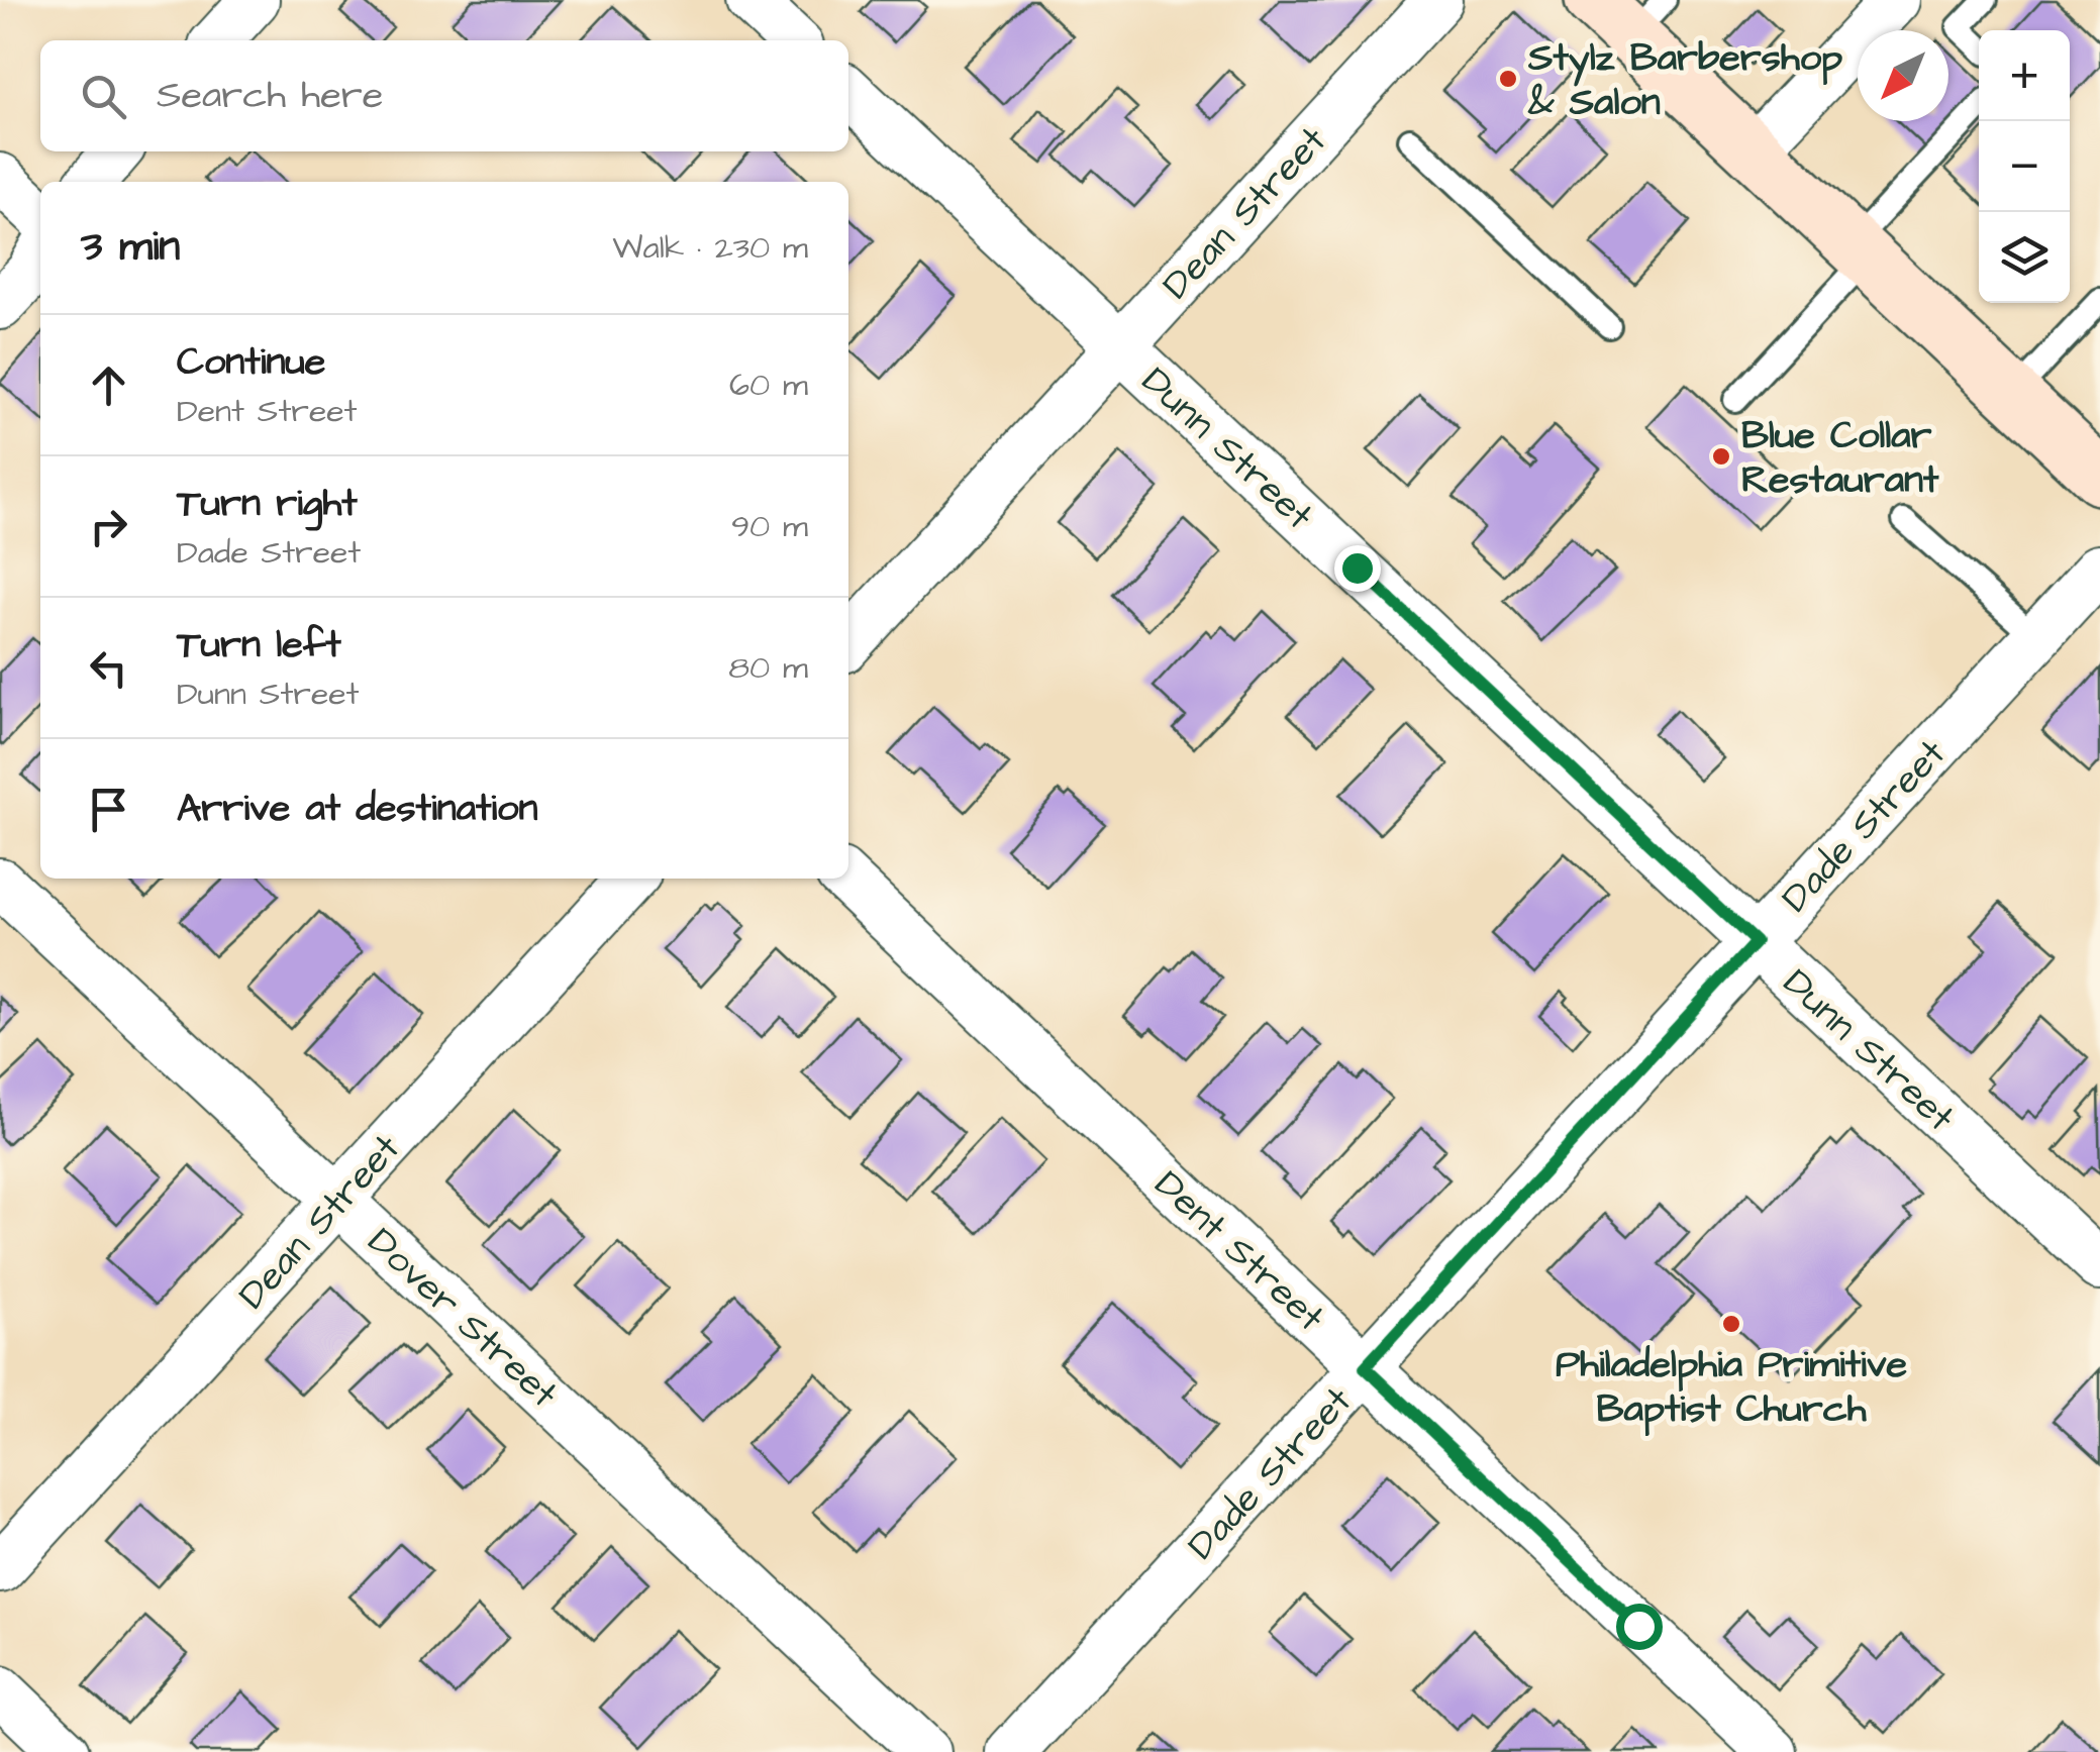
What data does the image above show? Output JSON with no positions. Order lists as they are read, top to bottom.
{
  "streets": {
    "street": [
      "Dean Street",
      "Dunn Street",
      "Dade Street",
      "Dent Street",
      "Dover Street"
    ]
  },
  "crossings": [
    ["Dean Street", "Dunn Street"],
    ["Dean Street", "Dover Street"],
    ["Dunn Street", "Dade Street"],
    ["Dade Street", "Dent Street"]
  ],
  "places": ["Stylz Barbershop & Salon", "Blue Collar Restaurant", "Philadelphia Primitive Baptist Church"],
  "north": "bottom left",
  "page": {
    "map_buttons": ["+", "−"],
    "search": "Search here",
    "heading": ["3 min", "Walk · 230 m"],
    "list": [
      ["Continue", "Dent Street", "60 m"],
      ["Turn right", "Dade Street", "90 m"],
      ["Turn left", "Dunn Street", "80 m"],
      "Arrive at destination"
    ]
  }
}
